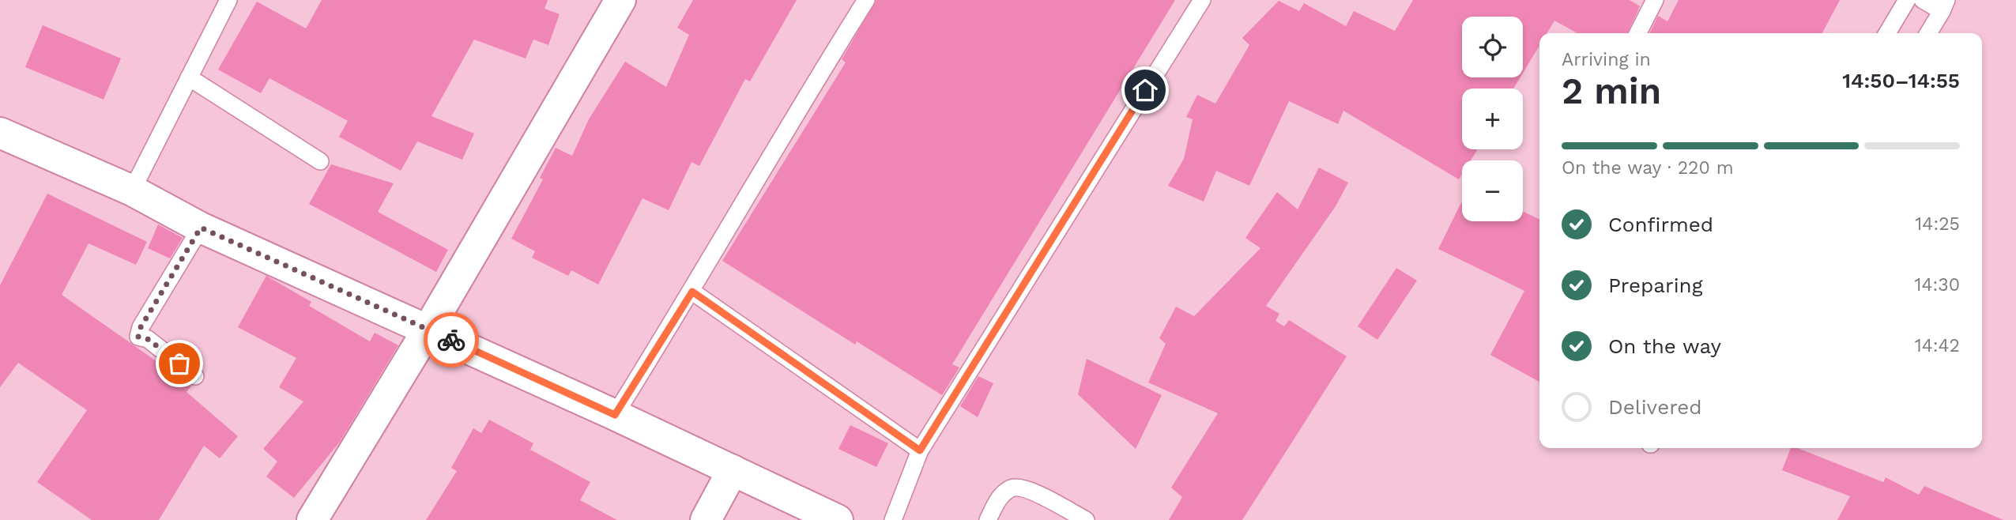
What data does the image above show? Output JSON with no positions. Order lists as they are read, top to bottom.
{
  "page": {
    "map_buttons": ["+", "−"],
    "heading": ["2 min", "Arriving in", "14:50–14:55"],
    "bar": "On the way · 220 m",
    "list": [
      ["Confirmed", "14:25"],
      ["Preparing", "14:30"],
      ["On the way", "14:42"],
      "Delivered"
    ]
  }
}
